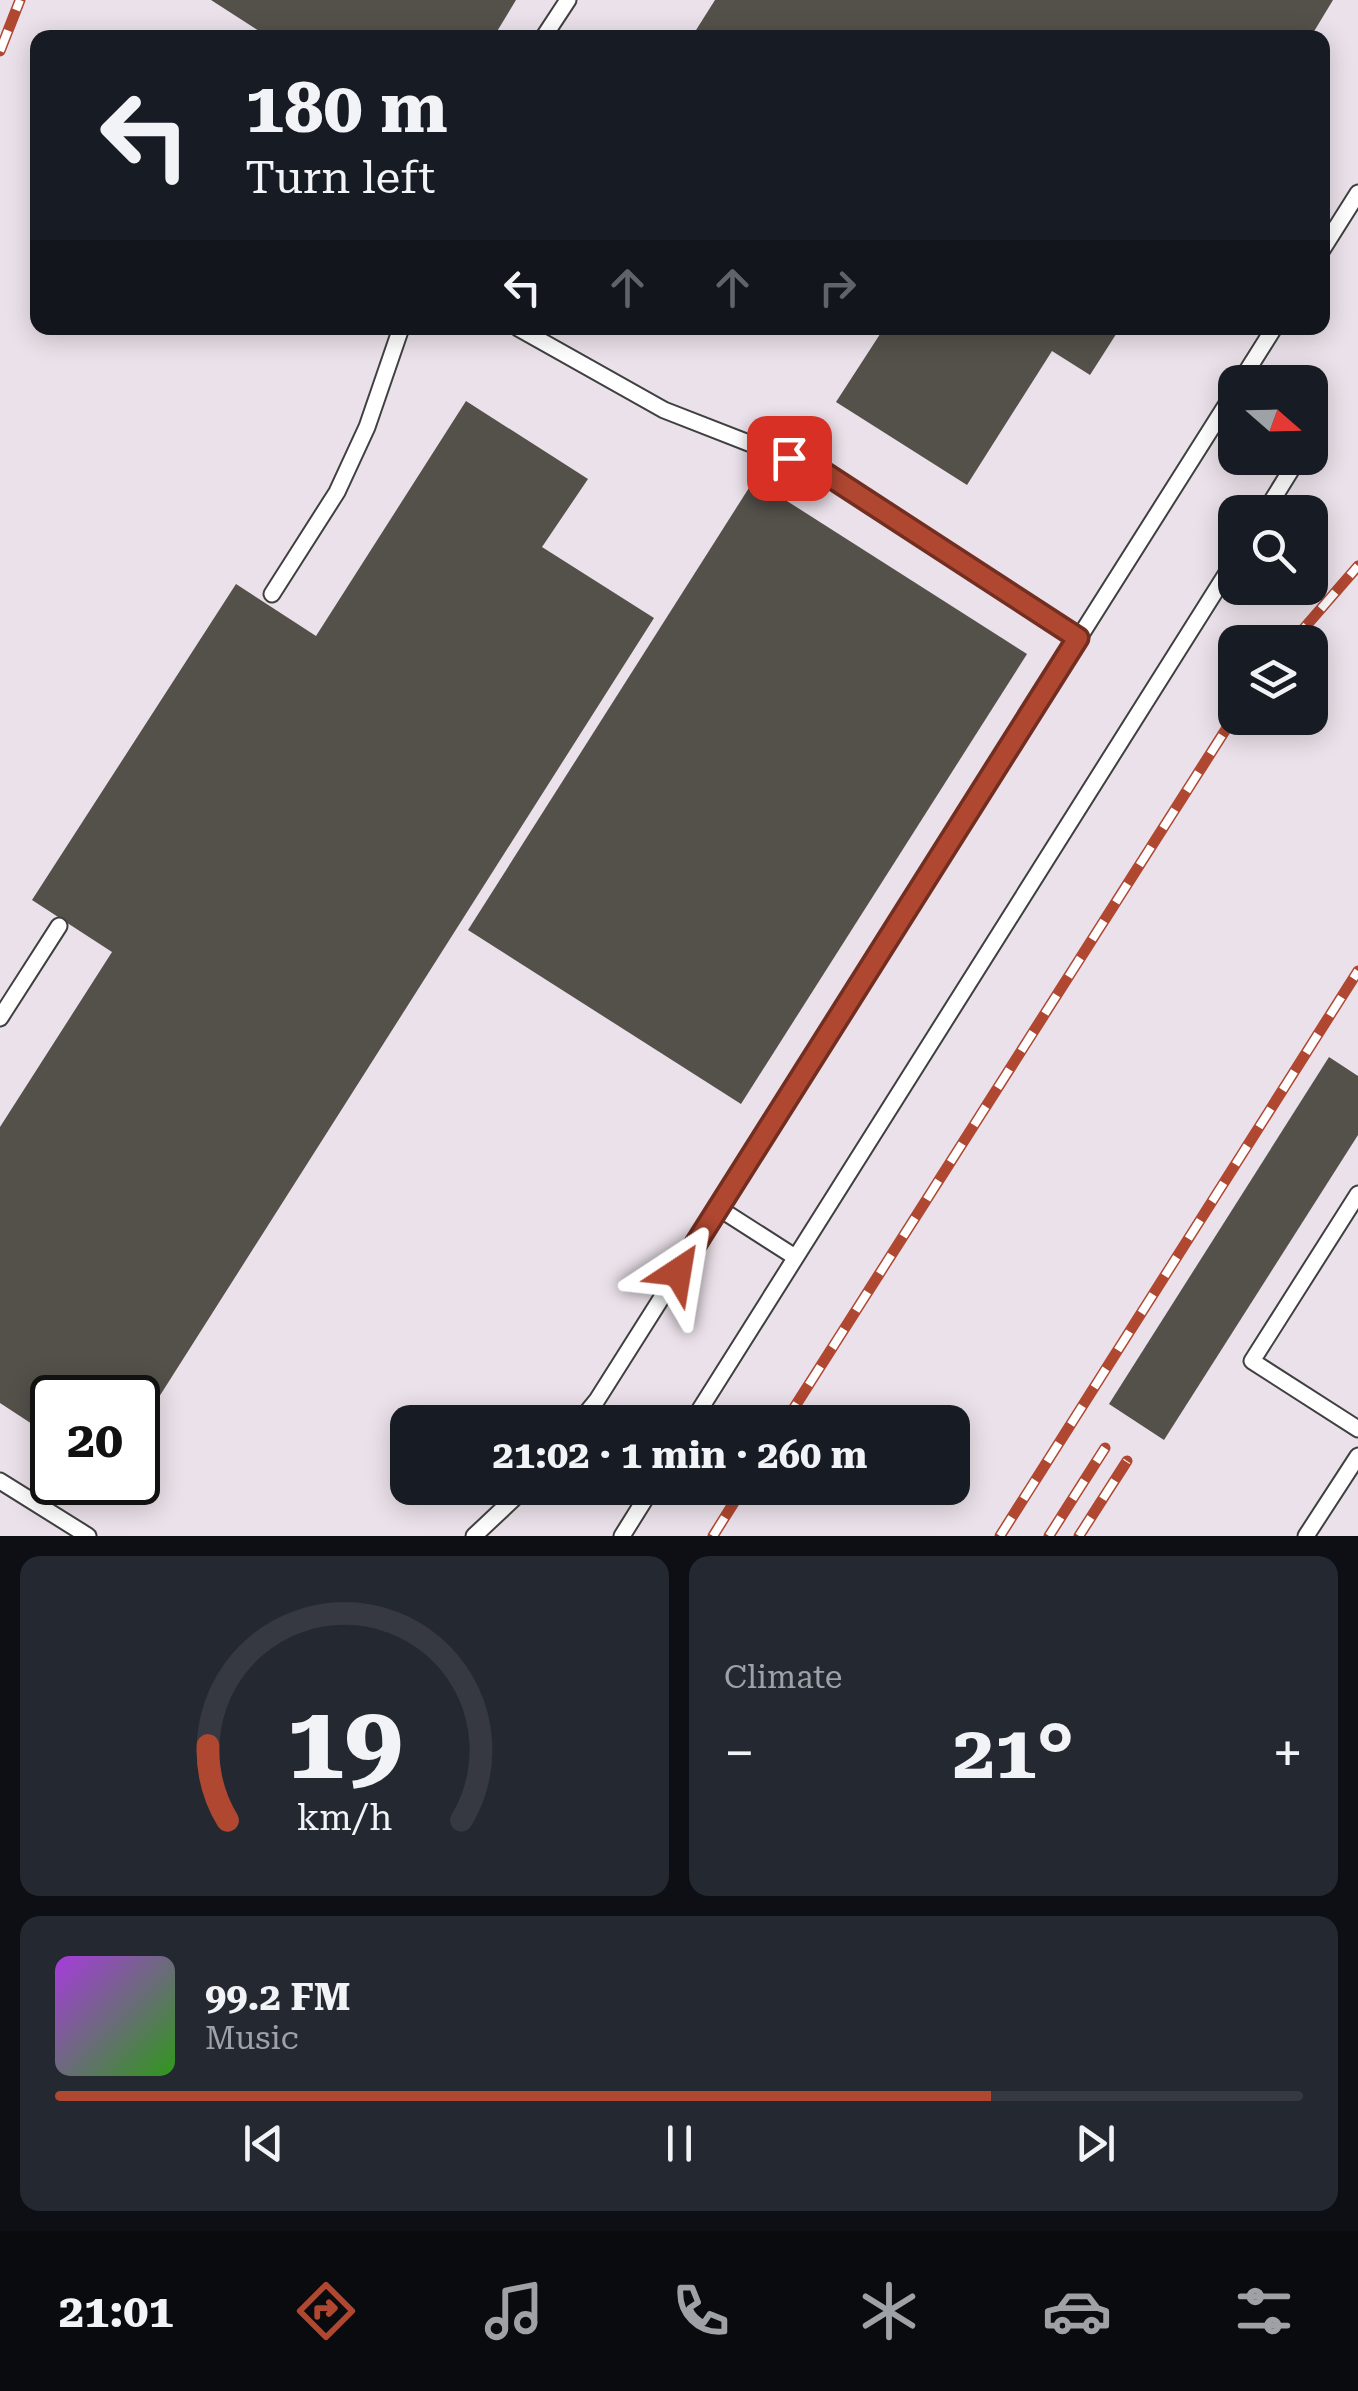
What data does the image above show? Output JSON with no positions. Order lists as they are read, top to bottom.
{
  "north": "right",
  "page": {
    "turn": ["180 m", "Turn left"],
    "limit": "20",
    "trip": "21:02 · 1 min · 260 m",
    "tile": "Climate",
    "heat": ["−", "21°", "+"],
    "song": ["99.2 FM", "Music"],
    "tabs": "21:01",
    "gauge": ["19", "km/h"]
  }
}
